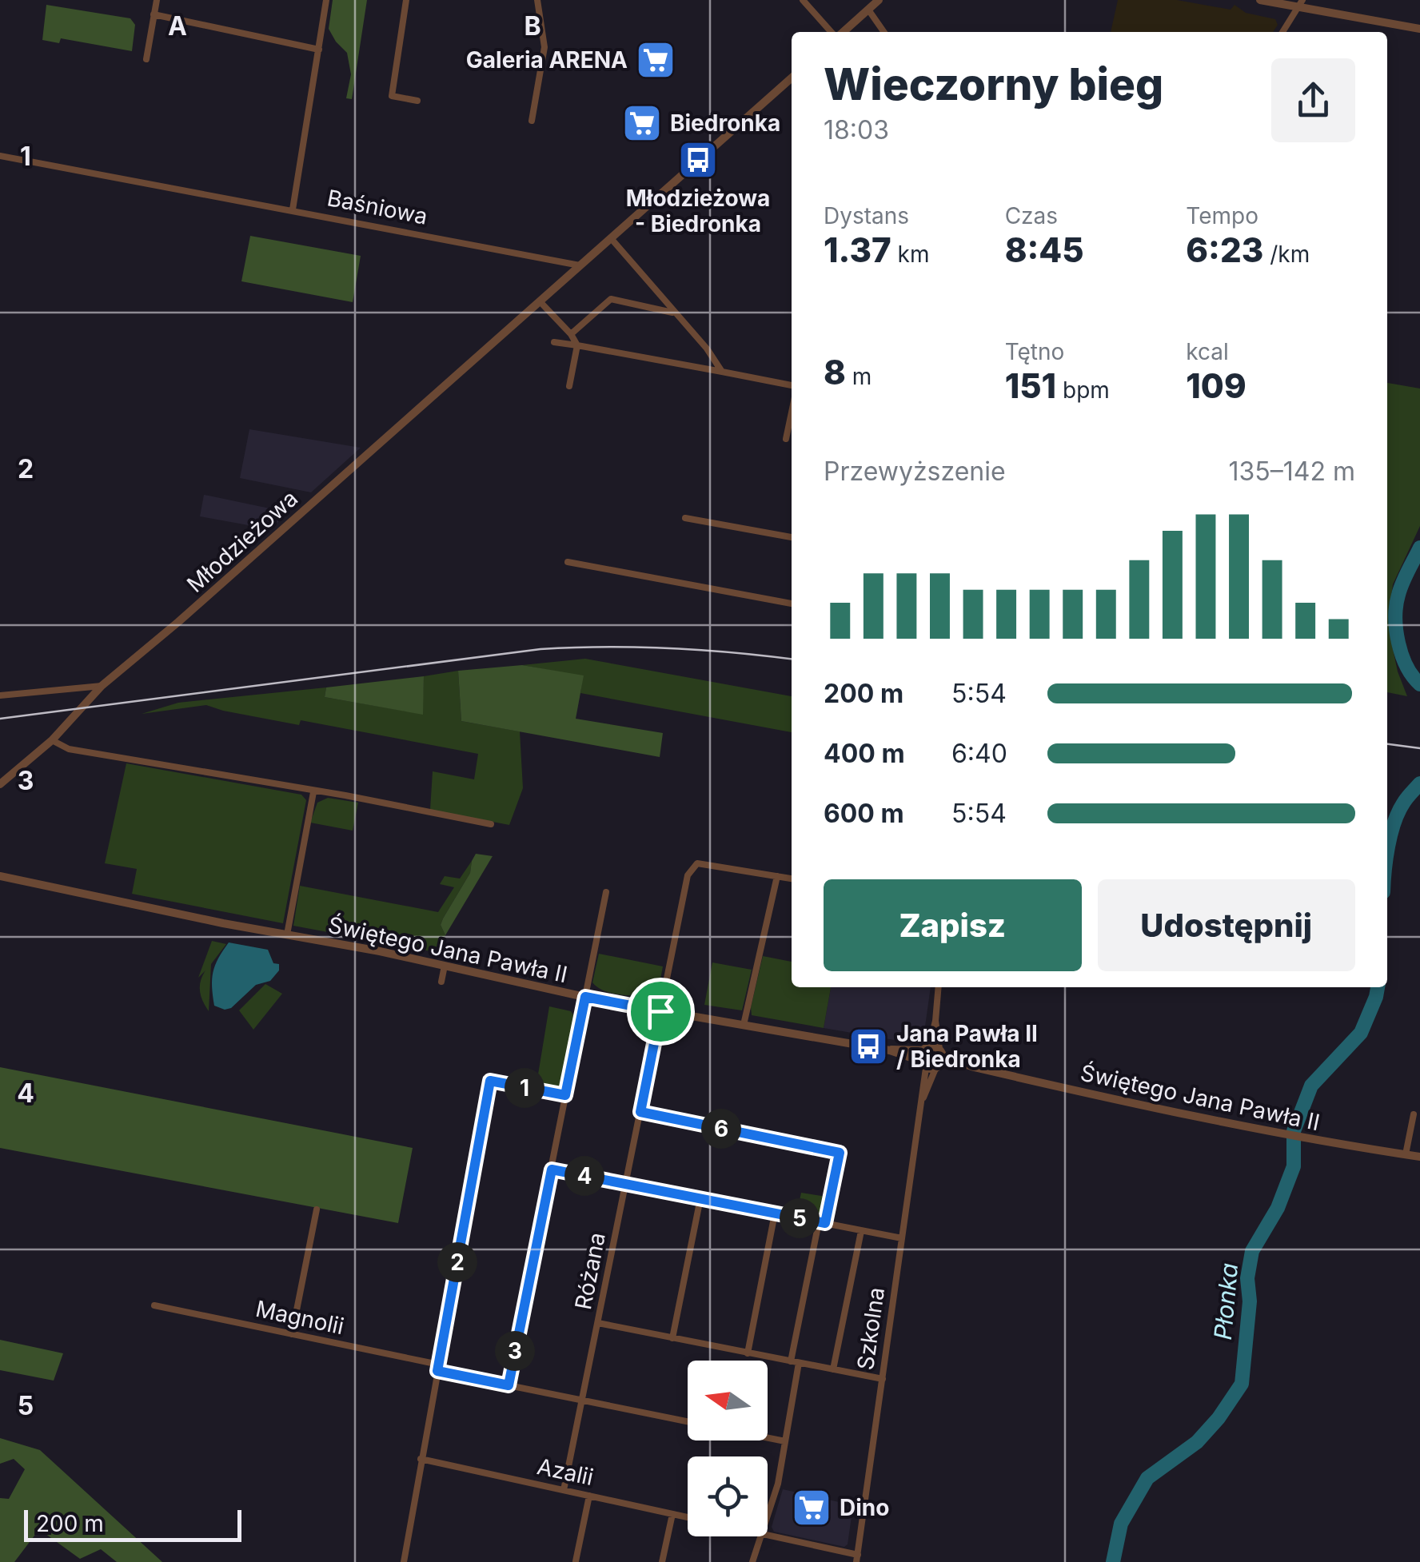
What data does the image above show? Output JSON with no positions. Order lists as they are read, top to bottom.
{
  "streets": {
    "street": [
      "Baśniowa",
      "Młodzieżowa",
      "Świętego Jana Pawła II",
      "Różana",
      "Magnolii",
      "Szkolna",
      "Azalii"
    ]
  },
  "crossings": [
    ["Baśniowa", "Młodzieżowa"],
    ["Świętego Jana Pawła II", "Różana"],
    ["Świętego Jana Pawła II", "Szkolna"],
    ["Różana", "Magnolii"],
    ["Różana", "Azalii"]
  ],
  "water": ["Płonka"],
  "places": {
    "supermarket": ["Galeria ARENA", "Biedronka", "Dino"],
    "bus stop": ["Młodzieżowa - Biedronka", "Jana Pawła II / Biedronka"]
  },
  "scale_bar": "200 m",
  "north": "left",
  "page": {
    "heading": ["Wieczorny bieg", "18:03"],
    "stats": [
      ["Dystans", "1.37 km"],
      ["Czas", "8:45"],
      ["Tempo", "6:23 /km"],
      ["8 m"],
      ["Tętno", "151 bpm"],
      ["kcal", "109"]
    ],
    "chart": ["Przewyższenie", "135–142 m"],
    "list": [
      {
        "name": "200 m",
        "note": "5:54"
      },
      {
        "name": "400 m",
        "note": "6:40"
      },
      {
        "name": "600 m",
        "note": "5:54"
      }
    ],
    "buttons": ["Zapisz", "Udostępnij"],
    "pins": [
      "1",
      "6",
      "4",
      "5",
      "2",
      "3"
    ],
    "scale": "200 m"
  },
  "grid": {
    "columns": ["A", "B"],
    "rows": [
      "1",
      "2",
      "3",
      "4",
      "5"
    ]
  }
}
